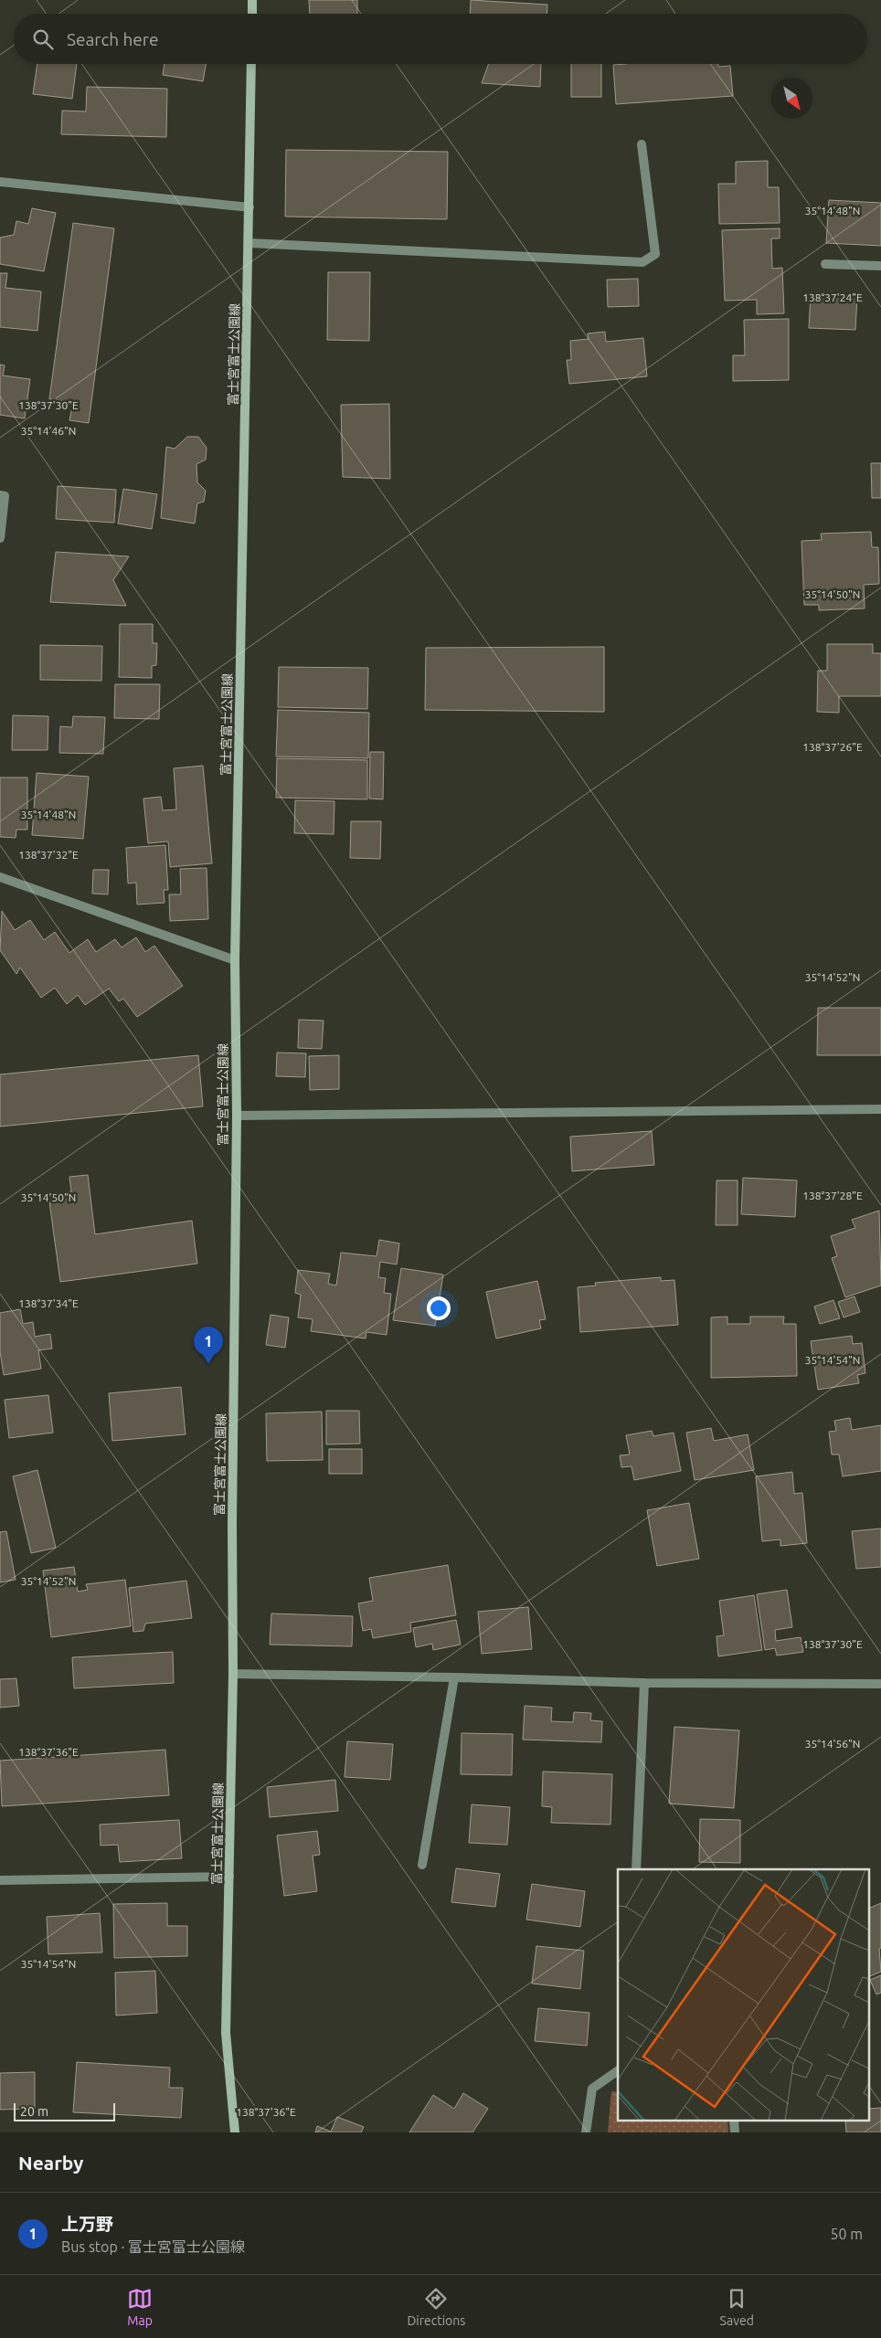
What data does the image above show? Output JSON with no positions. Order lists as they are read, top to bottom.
{
  "streets": {
    "main road": ["富士宮富士公園線"]
  },
  "scale_bar": "20 m",
  "north": "bottom right",
  "page": {
    "search": "Search here",
    "pins": "1",
    "scale": "20 m",
    "heading": "Nearby",
    "list": [
      {
        "mark": "1",
        "name": "上万野",
        "note": "Bus stop · 富士宮富士公園線",
        "value": "50 m"
      }
    ],
    "nav": ["Map", "Directions", "Saved"]
  },
  "coordinates": [
    "35°14'48\"N",
    "138°37'24\"E",
    "138°37'30\"E",
    "35°14'46\"N",
    "35°14'50\"N",
    "138°37'26\"E",
    "138°37'32\"E",
    "35°14'52\"N",
    "138°37'28\"E",
    "138°37'34\"E",
    "35°14'54\"N",
    "35°14'56\"N",
    "138°37'36\"E"
  ]
}
